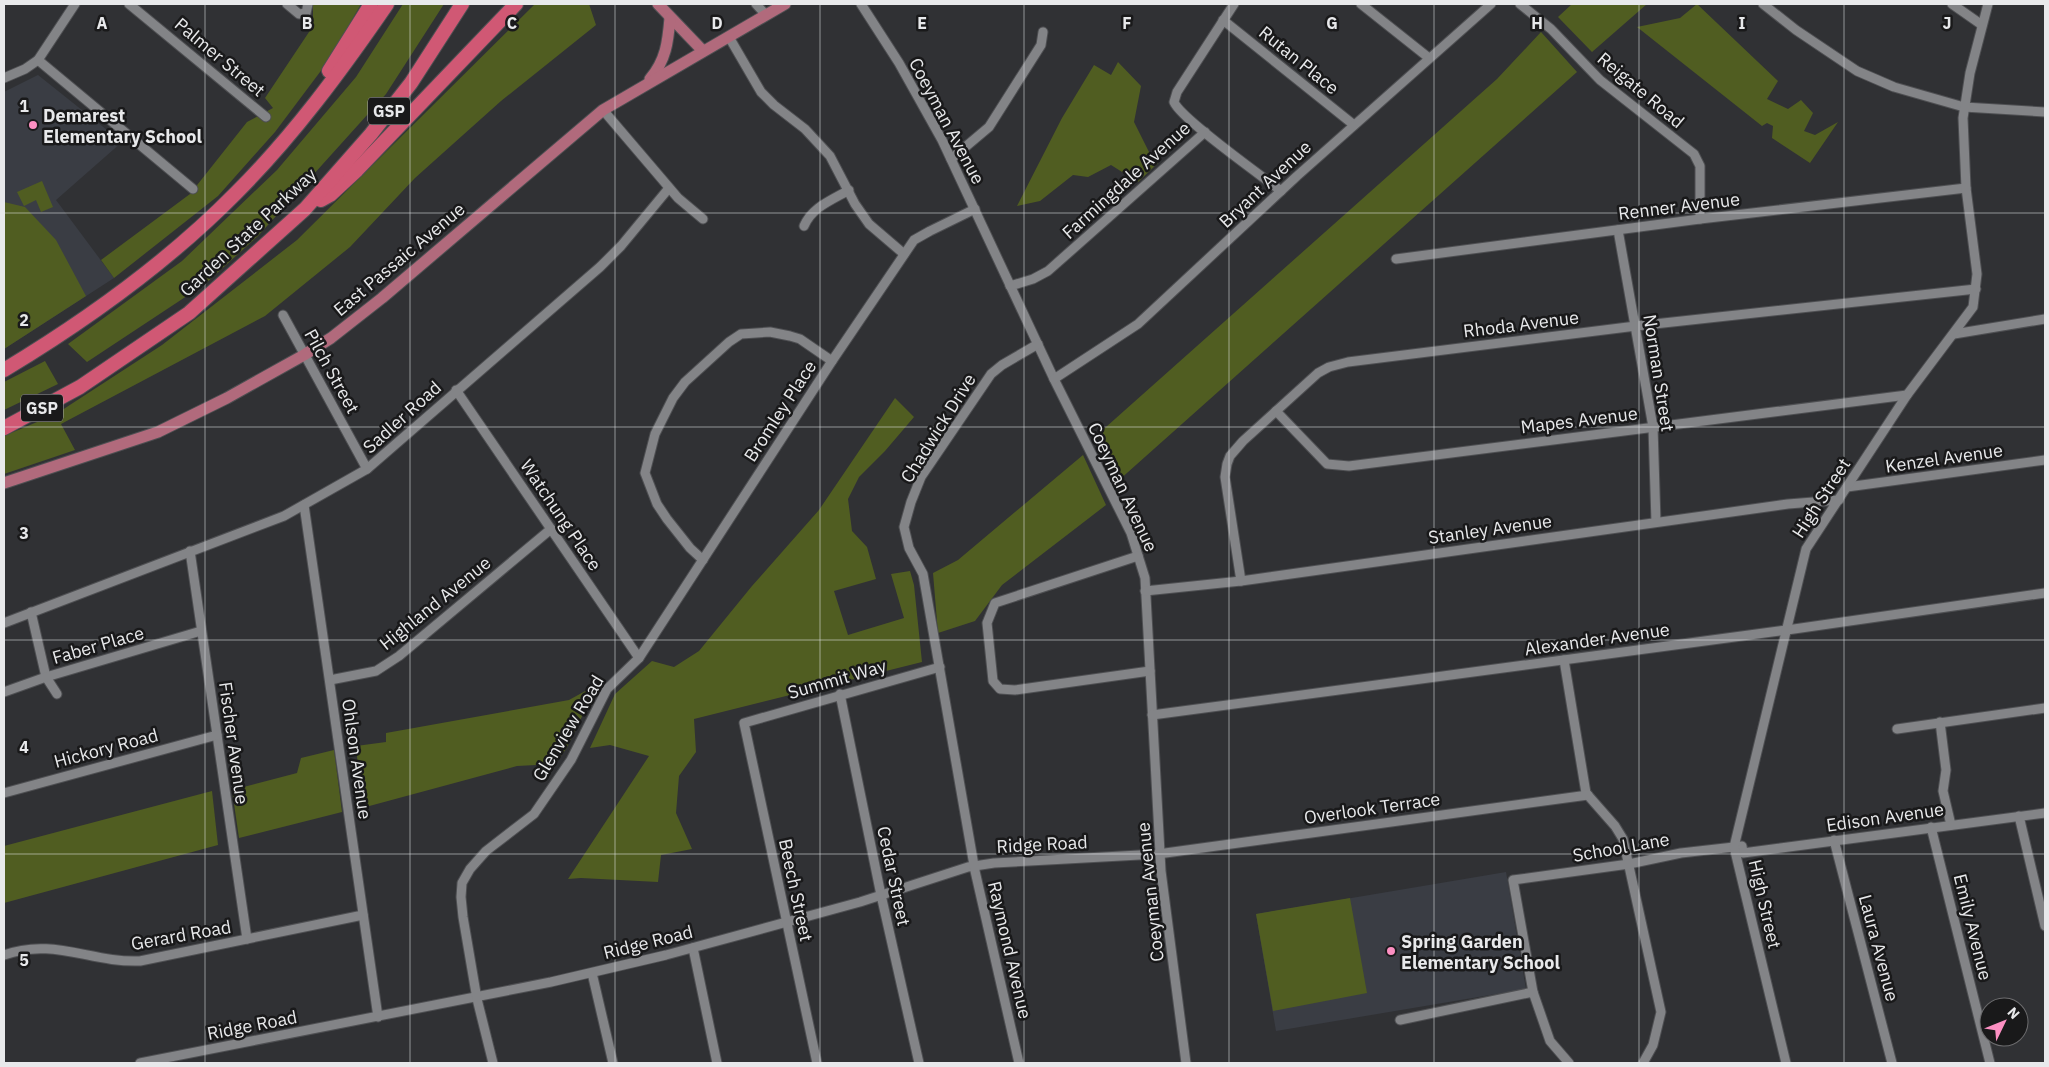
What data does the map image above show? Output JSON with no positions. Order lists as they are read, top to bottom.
{
  "streets": {
    "highway": ["GSP", "Garden State Parkway"],
    "main road": ["East Passaic Avenue"],
    "street": [
      "Palmer Street",
      "Rutan Place",
      "Reigate Road",
      "Coeyman Avenue",
      "Farmingdale Avenue",
      "Bryant Avenue",
      "Renner Avenue",
      "Rhoda Avenue",
      "Pilch Street",
      "Norman Street",
      "Bromley Place",
      "Sadler Road",
      "Mapes Avenue",
      "Chadwick Drive",
      "Kenzel Avenue",
      "High Street",
      "Watchung Place",
      "Stanley Avenue",
      "Highland Avenue",
      "Alexander Avenue",
      "Faber Place",
      "Summit Way",
      "Glenview Road",
      "Fischer Avenue",
      "Hickory Road",
      "Ohlson Avenue",
      "Overlook Terrace",
      "Edison Avenue",
      "Ridge Road",
      "School Lane",
      "Cedar Street",
      "Beech Street",
      "Emily Avenue",
      "Gerard Road",
      "Laura Avenue",
      "Raymond Avenue"
    ]
  },
  "crossings": [
    ["Rutan Place", "Farmingdale Avenue"],
    ["Rutan Place", "Bryant Avenue"],
    ["Reigate Road", "Renner Avenue"],
    ["Coeyman Avenue", "Farmingdale Avenue"],
    ["Coeyman Avenue", "Bryant Avenue"],
    ["Coeyman Avenue", "Bromley Place"],
    ["Coeyman Avenue", "Chadwick Drive"],
    ["Coeyman Avenue", "Stanley Avenue"],
    ["Coeyman Avenue", "Alexander Avenue"],
    ["Coeyman Avenue", "Overlook Terrace"],
    ["Coeyman Avenue", "Ridge Road"],
    ["Renner Avenue", "Norman Street"],
    ["Renner Avenue", "High Street"],
    ["East Passaic Avenue", "Pilch Street"],
    ["Rhoda Avenue", "Norman Street"],
    ["Rhoda Avenue", "Mapes Avenue"],
    ["Rhoda Avenue", "High Street"],
    ["Rhoda Avenue", "Stanley Avenue"],
    ["Pilch Street", "Sadler Road"],
    ["Norman Street", "Mapes Avenue"],
    ["Norman Street", "Stanley Avenue"],
    ["Bromley Place", "Watchung Place"],
    ["Bromley Place", "Glenview Road"],
    ["Sadler Road", "Watchung Place"],
    ["Sadler Road", "Fischer Avenue"],
    ["Sadler Road", "Ohlson Avenue"],
    ["Mapes Avenue", "High Street"],
    ["Chadwick Drive", "Summit Way"],
    ["Chadwick Drive", "Raymond Avenue"],
    ["Kenzel Avenue", "High Street"],
    ["High Street", "Stanley Avenue"],
    ["High Street", "Alexander Avenue"],
    ["High Street", "Edison Avenue"],
    ["High Street", "School Lane"],
    ["Watchung Place", "Highland Avenue"],
    ["Watchung Place", "Glenview Road"],
    ["Highland Avenue", "Ohlson Avenue"],
    ["Faber Place", "Fischer Avenue"],
    ["Summit Way", "Cedar Street"],
    ["Summit Way", "Beech Street"],
    ["Summit Way", "Raymond Avenue"],
    ["Glenview Road", "Ridge Road"],
    ["Fischer Avenue", "Hickory Road"],
    ["Fischer Avenue", "Gerard Road"],
    ["Ohlson Avenue", "Ridge Road"],
    ["Ohlson Avenue", "Gerard Road"],
    ["Overlook Terrace", "Ridge Road"],
    ["Edison Avenue", "School Lane"],
    ["Edison Avenue", "Emily Avenue"],
    ["Edison Avenue", "Laura Avenue"],
    ["Ridge Road", "Cedar Street"],
    ["Ridge Road", "Beech Street"],
    ["Ridge Road", "Raymond Avenue"]
  ],
  "places": ["Demarest Elementary School", "Spring Garden Elementary School"],
  "north": "top right",
  "grid": {
    "columns": [
      "A",
      "B",
      "C",
      "D",
      "E",
      "F",
      "G",
      "H",
      "I",
      "J"
    ],
    "rows": [
      "1",
      "2",
      "3",
      "4",
      "5"
    ]
  }
}
